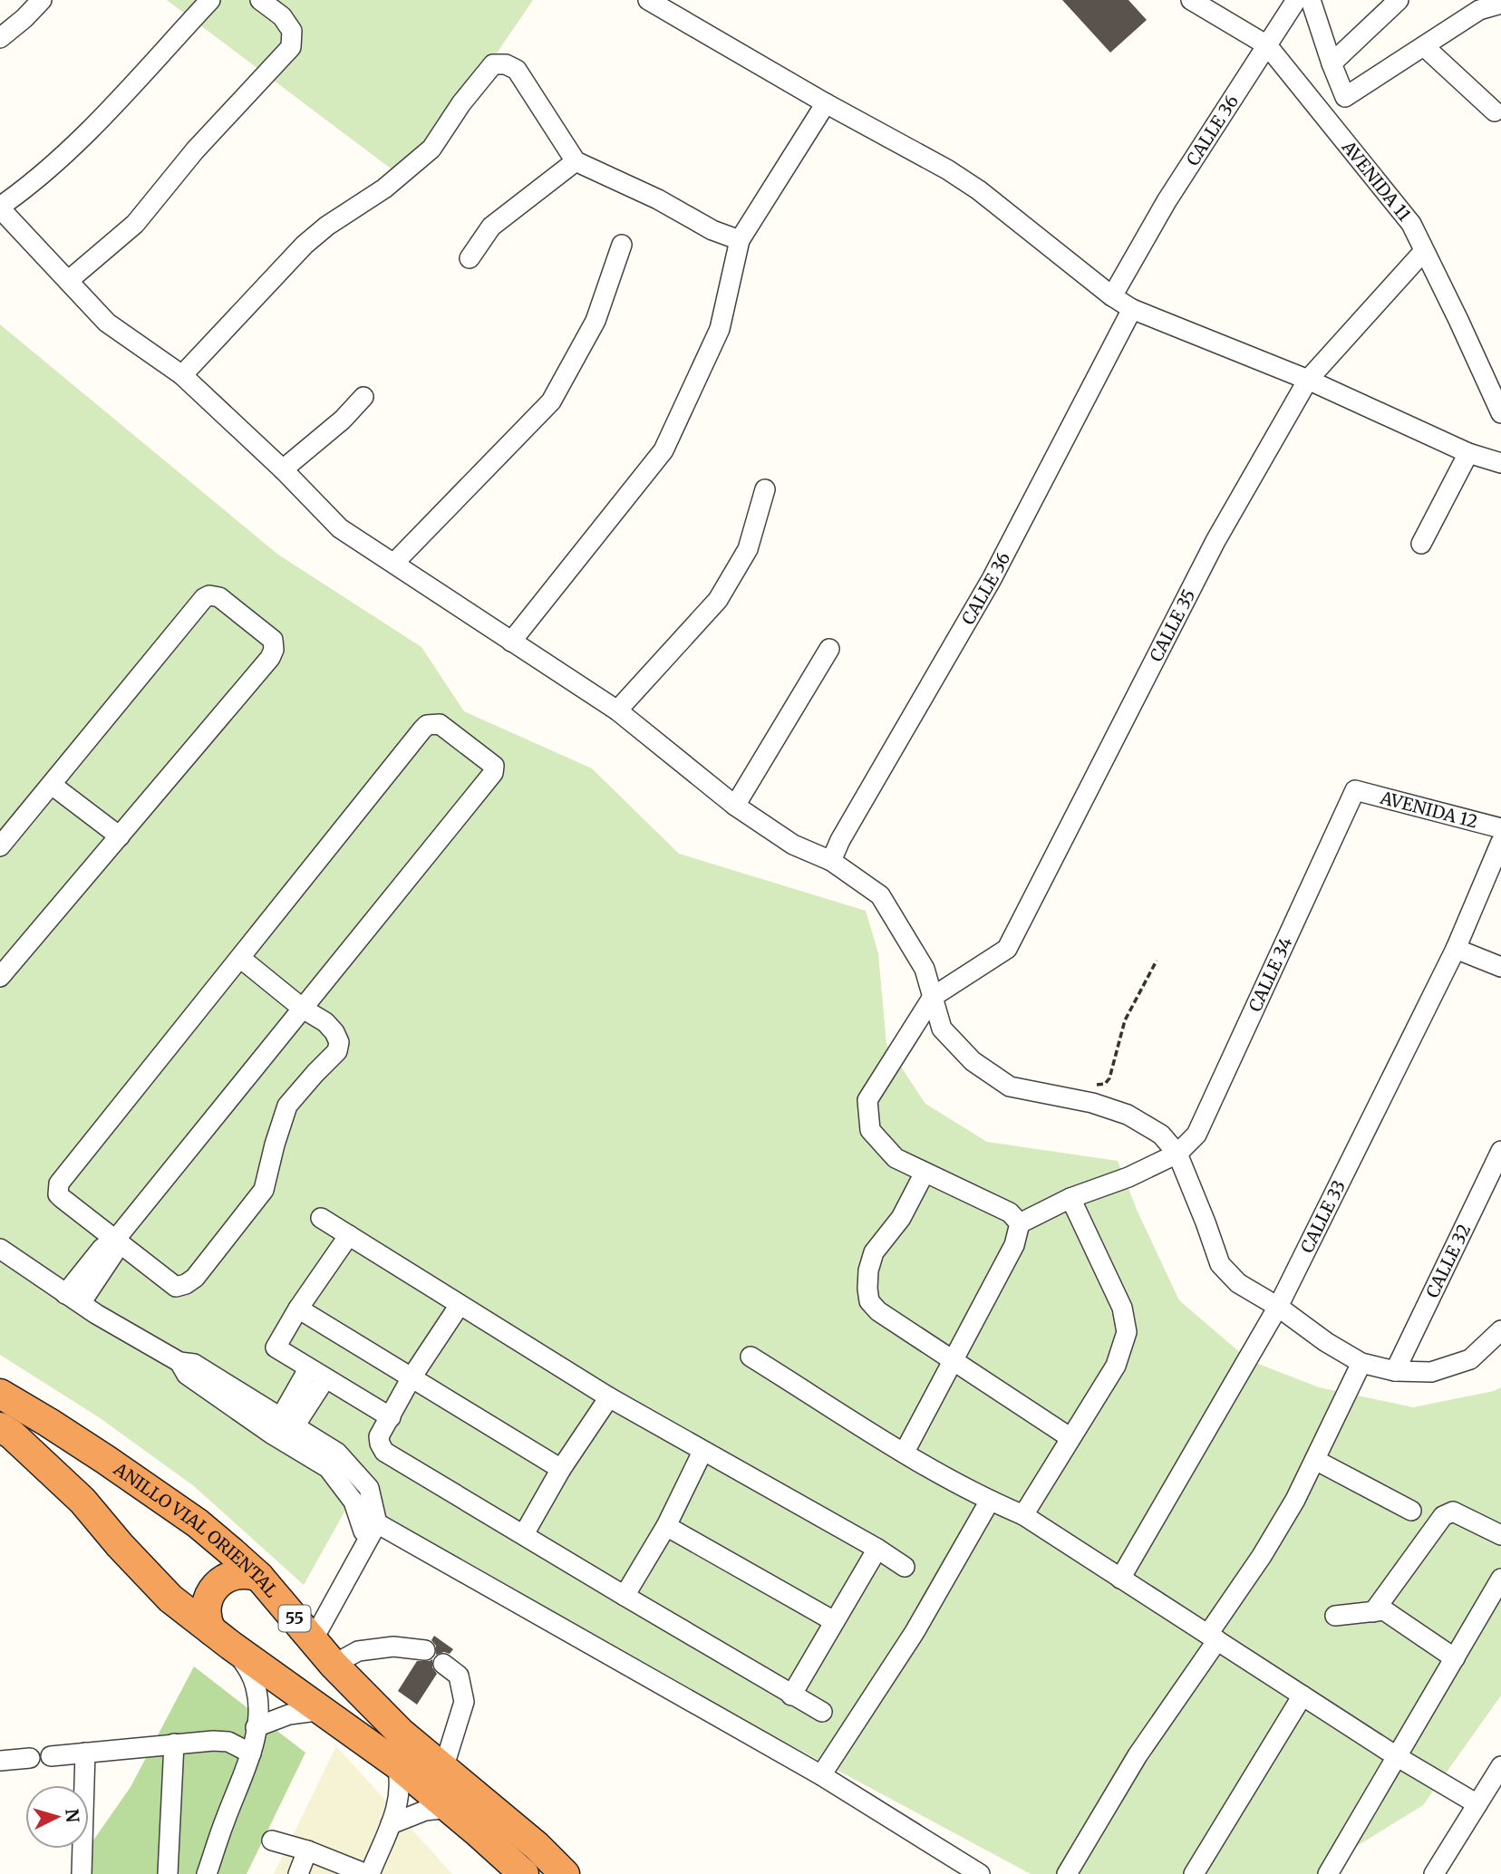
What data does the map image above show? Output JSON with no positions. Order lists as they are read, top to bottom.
{
  "streets": {
    "highway": ["ANILLO VIAL ORIENTAL", "55"],
    "street": [
      "CALLE 36",
      "AVENIDA 11",
      "CALLE 35",
      "AVENIDA 12",
      "CALLE 34",
      "CALLE 33",
      "CALLE 32"
    ]
  },
  "crossings": [
    ["CALLE 36", "AVENIDA 11"],
    ["AVENIDA 11", "CALLE 35"],
    ["AVENIDA 12", "CALLE 34"]
  ],
  "north": "right"
}
